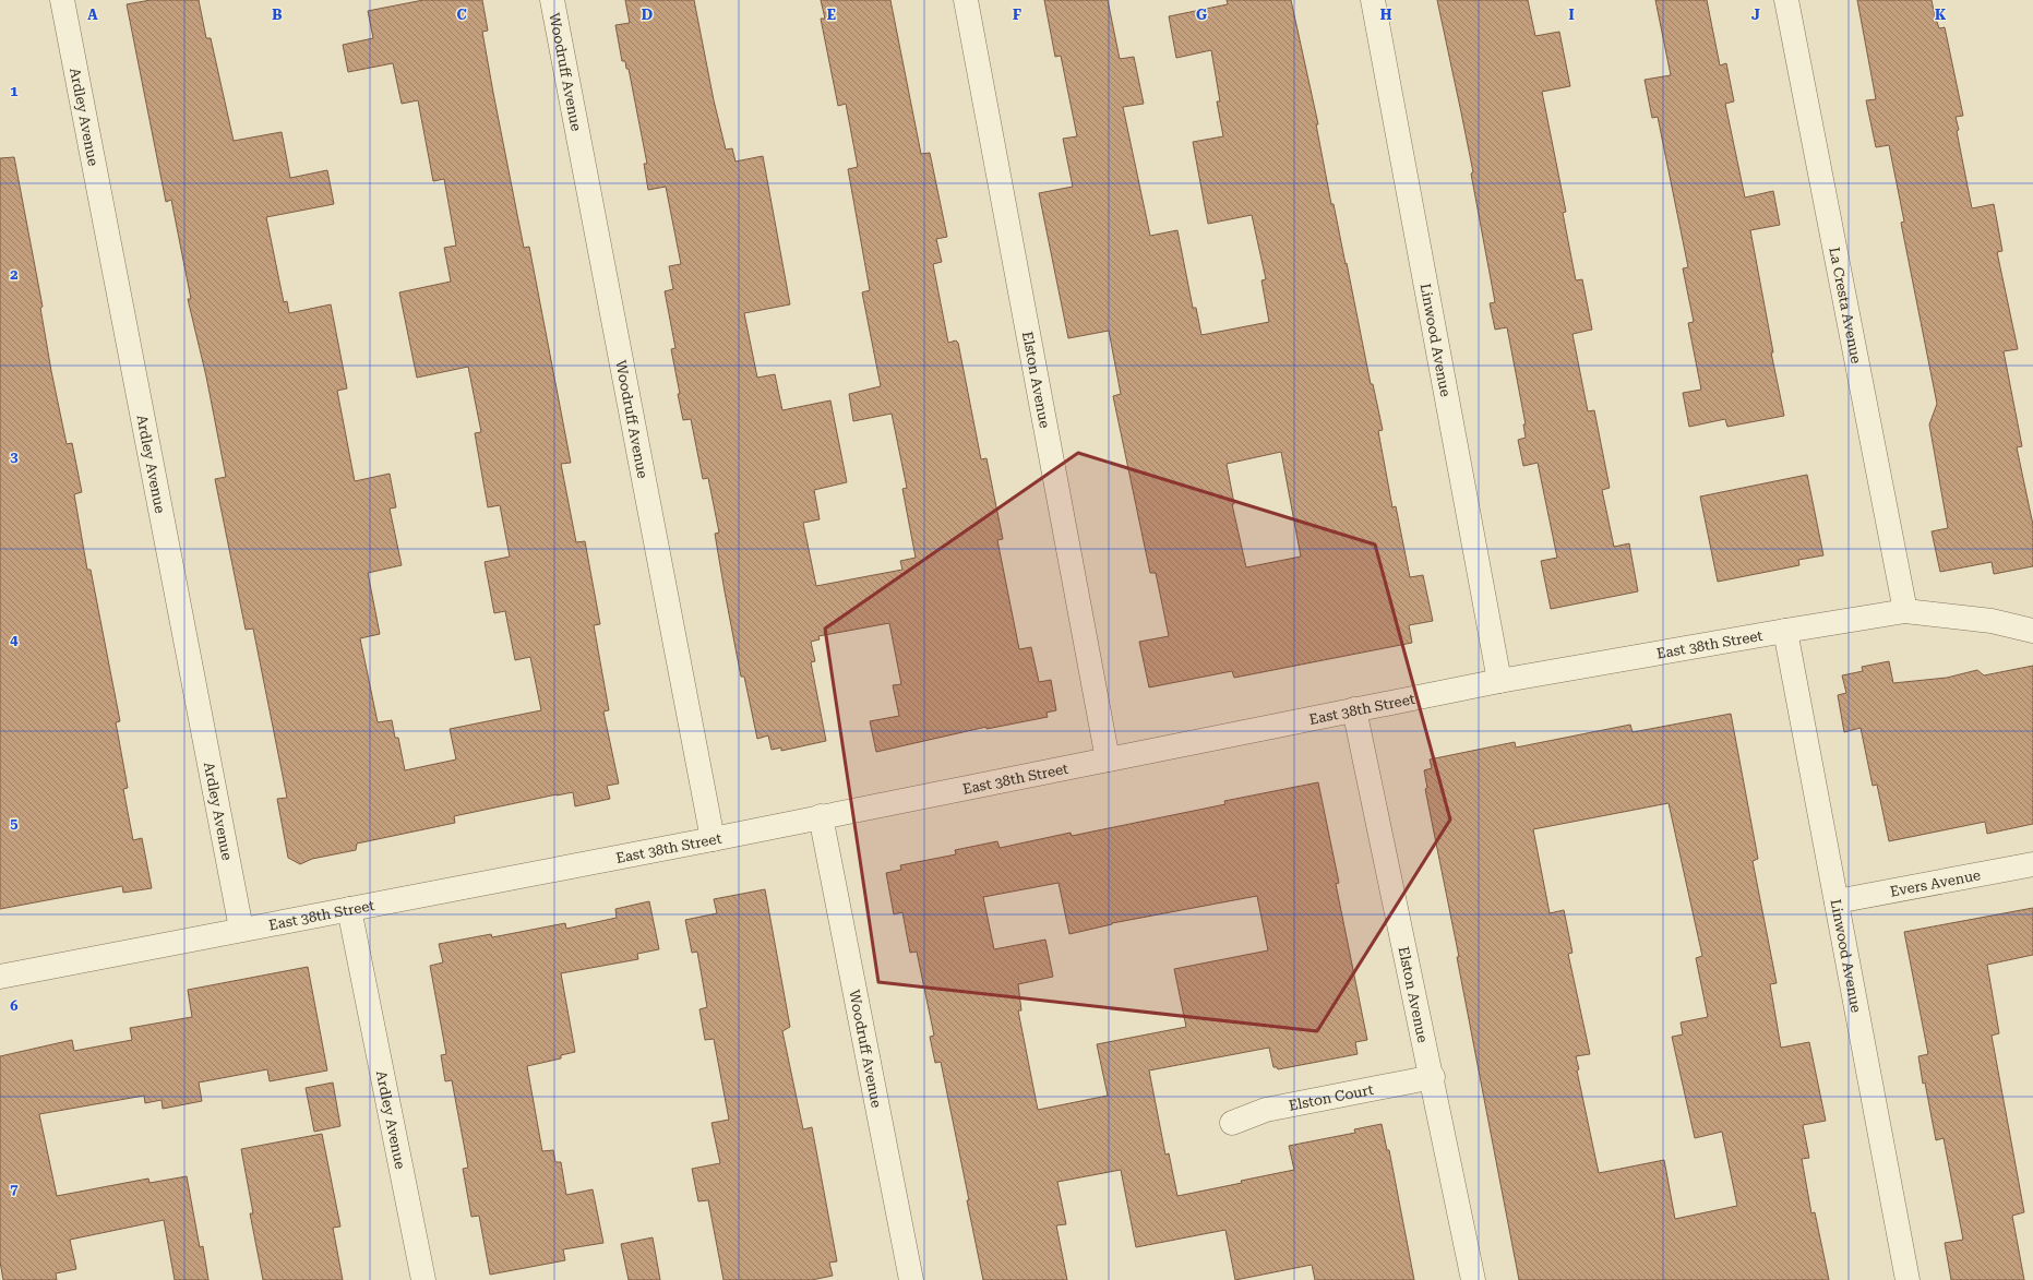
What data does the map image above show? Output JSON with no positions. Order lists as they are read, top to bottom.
{
  "streets": {
    "street": [
      "Woodruff Avenue",
      "Ardley Avenue",
      "La Cresta Avenue",
      "Linwood Avenue",
      "Elston Avenue",
      "East 38th Street",
      "Evers Avenue",
      "Elston Court"
    ]
  },
  "crossings": [
    ["Woodruff Avenue", "East 38th Street"],
    ["Ardley Avenue", "East 38th Street"],
    ["La Cresta Avenue", "East 38th Street"],
    ["Linwood Avenue", "East 38th Street"],
    ["Linwood Avenue", "Evers Avenue"],
    ["Elston Avenue", "East 38th Street"],
    ["Elston Avenue", "Elston Court"]
  ],
  "grid": {
    "columns": [
      "A",
      "B",
      "C",
      "D",
      "E",
      "F",
      "G",
      "H",
      "I",
      "J",
      "K"
    ],
    "rows": [
      "1",
      "2",
      "3",
      "4",
      "5",
      "6",
      "7"
    ]
  }
}
